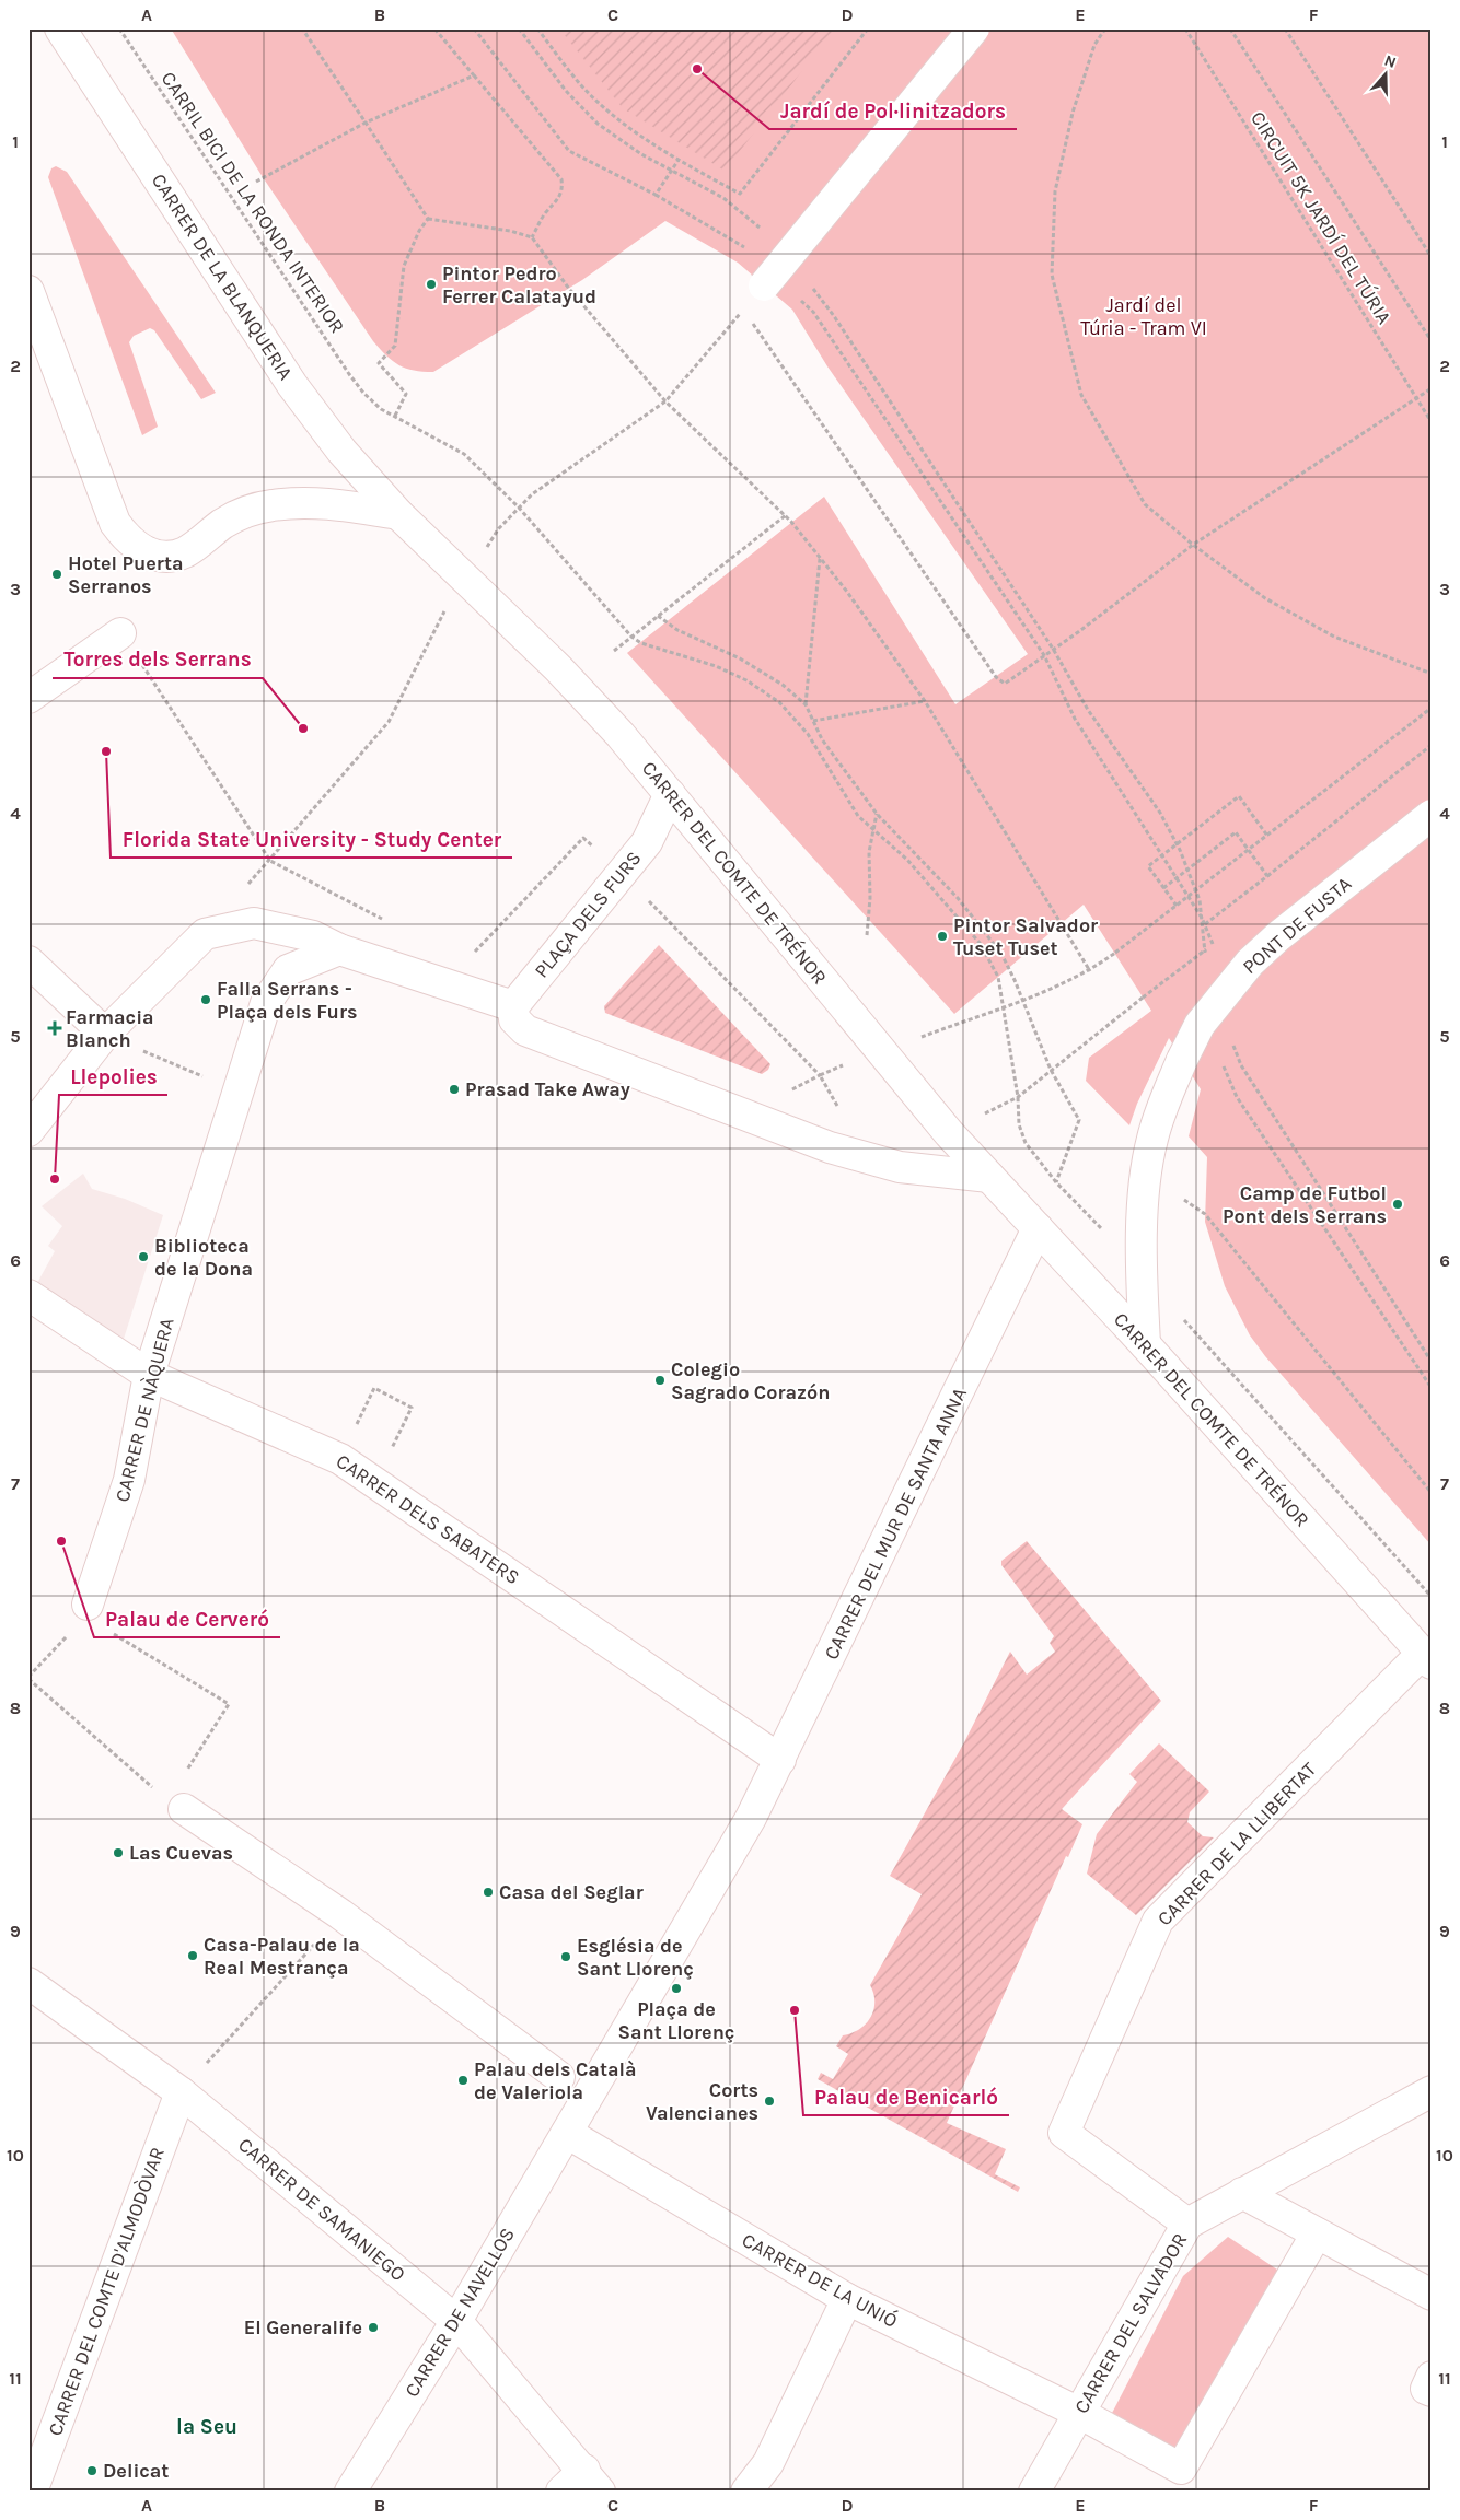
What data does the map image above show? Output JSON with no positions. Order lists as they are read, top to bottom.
{
  "streets": {
    "street": [
      "CARRER DE LA BLANQUERIA",
      "CARRER DEL COMTE DE TRÉNOR",
      "PLAÇA DELS FURS",
      "PONT DE FUSTA",
      "CARRER DE NÀQUERA",
      "CARRER DELS SABATERS",
      "CARRER DEL MUR DE SANTA ANNA",
      "CARRER DE LA LLIBERTAT",
      "CARRER DE SAMANIEGO",
      "CARRER DE LA UNIÓ",
      "CARRER DEL COMTE D'ALMODÒVAR",
      "CARRER DE NAVELLOS",
      "CARRER DEL SALVADOR"
    ],
    "path": ["CARRIL BICI DE LA RONDA INTERIOR", "CIRCUIT 5K JARDÍ DEL TÚRIA"]
  },
  "crossings": [
    ["CARRER DE LA BLANQUERIA", "CARRER DEL COMTE DE TRÉNOR"],
    ["CARRER DEL COMTE DE TRÉNOR", "PLAÇA DELS FURS"],
    ["CARRER DEL COMTE DE TRÉNOR", "PONT DE FUSTA"],
    ["CARRER DEL COMTE DE TRÉNOR", "CARRER DEL MUR DE SANTA ANNA"],
    ["CARRER DEL COMTE DE TRÉNOR", "CARRER DE LA LLIBERTAT"],
    ["CARRER DE NÀQUERA", "CARRER DELS SABATERS"],
    ["CARRER DELS SABATERS", "CARRER DEL MUR DE SANTA ANNA"],
    ["CARRER DEL MUR DE SANTA ANNA", "CARRER DE LA UNIÓ"],
    ["CARRER DEL MUR DE SANTA ANNA", "CARRER DE NAVELLOS"],
    ["CARRER DE LA LLIBERTAT", "CARRER DEL SALVADOR"],
    ["CARRER DE SAMANIEGO", "CARRER DEL COMTE D'ALMODÒVAR"],
    ["CARRER DE SAMANIEGO", "CARRER DE NAVELLOS"],
    ["CARRER DE LA UNIÓ", "CARRER DE NAVELLOS"],
    ["CARRER DE LA UNIÓ", "CARRER DEL SALVADOR"]
  ],
  "districts": ["la Seu"],
  "parks": ["Jardí del Túria - Tram VI"],
  "places": {
    "other": [
      "Jardí de Pol·linitzadors",
      "Pintor Pedro Ferrer Calatayud",
      "Hotel Puerta Serranos",
      "Torres dels Serrans",
      "Florida State University - Study Center",
      "Pintor Salvador Tuset Tuset",
      "Falla Serrans - Plaça dels Furs",
      "Prasad Take Away",
      "Llepolies",
      "Camp de Futbol Pont dels Serrans",
      "Biblioteca de la Dona",
      "Colegio Sagrado Corazón",
      "Palau de Cerveró",
      "Las Cuevas",
      "Casa del Seglar",
      "Casa-Palau de la Real Mestrança",
      "Església de Sant Llorenç",
      "Plaça de Sant Llorenç",
      "Palau de Benicarló",
      "Palau dels Català de Valeriola",
      "Corts Valencianes",
      "El Generalife",
      "Delicat"
    ],
    "health": ["Farmacia Blanch"]
  },
  "north": "top",
  "grid": {
    "columns": [
      "A",
      "B",
      "C",
      "D",
      "E",
      "F"
    ],
    "rows": [
      "1",
      "2",
      "3",
      "4",
      "5",
      "6",
      "7",
      "8",
      "9",
      "10",
      "11"
    ]
  }
}
